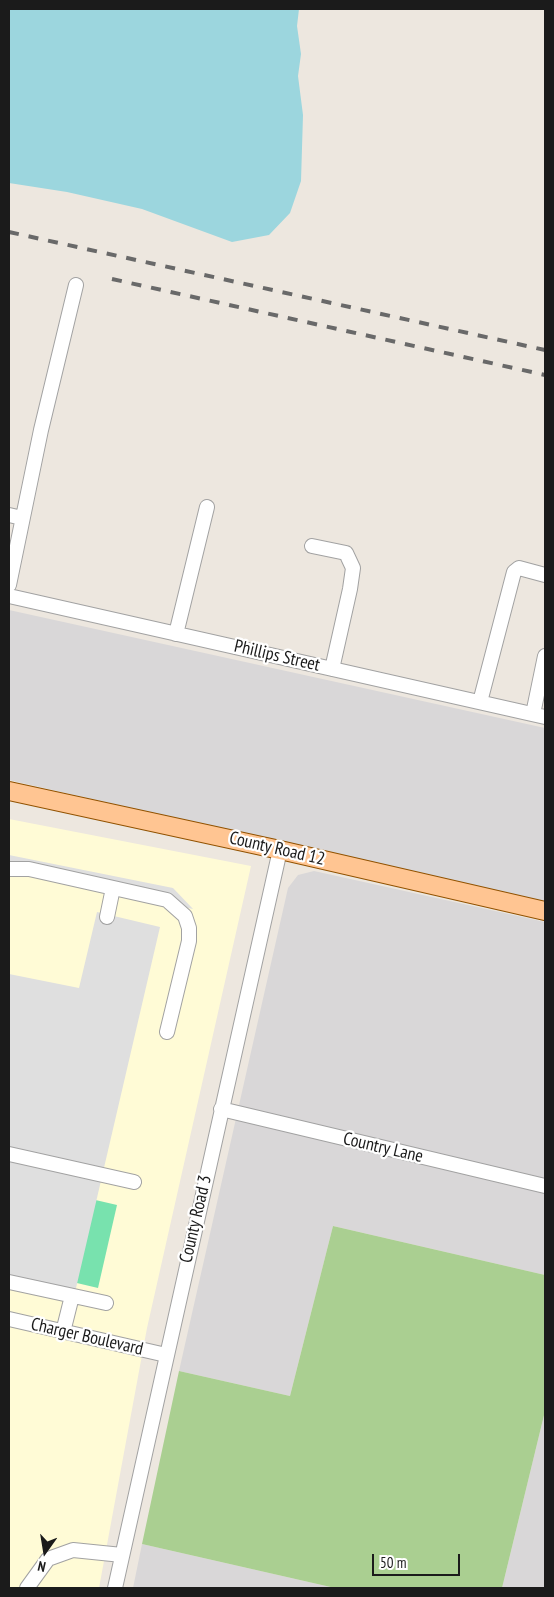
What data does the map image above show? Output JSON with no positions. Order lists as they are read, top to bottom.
{
  "streets": {
    "main road": ["County Road 12"],
    "street": [
      "Phillips Street",
      "Country Lane",
      "County Road 3",
      "Charger Boulevard"
    ]
  },
  "crossings": [
    ["County Road 12", "County Road 3"],
    ["Country Lane", "County Road 3"],
    ["County Road 3", "Charger Boulevard"]
  ],
  "scale_bar": "50 m",
  "north": "bottom"
}
